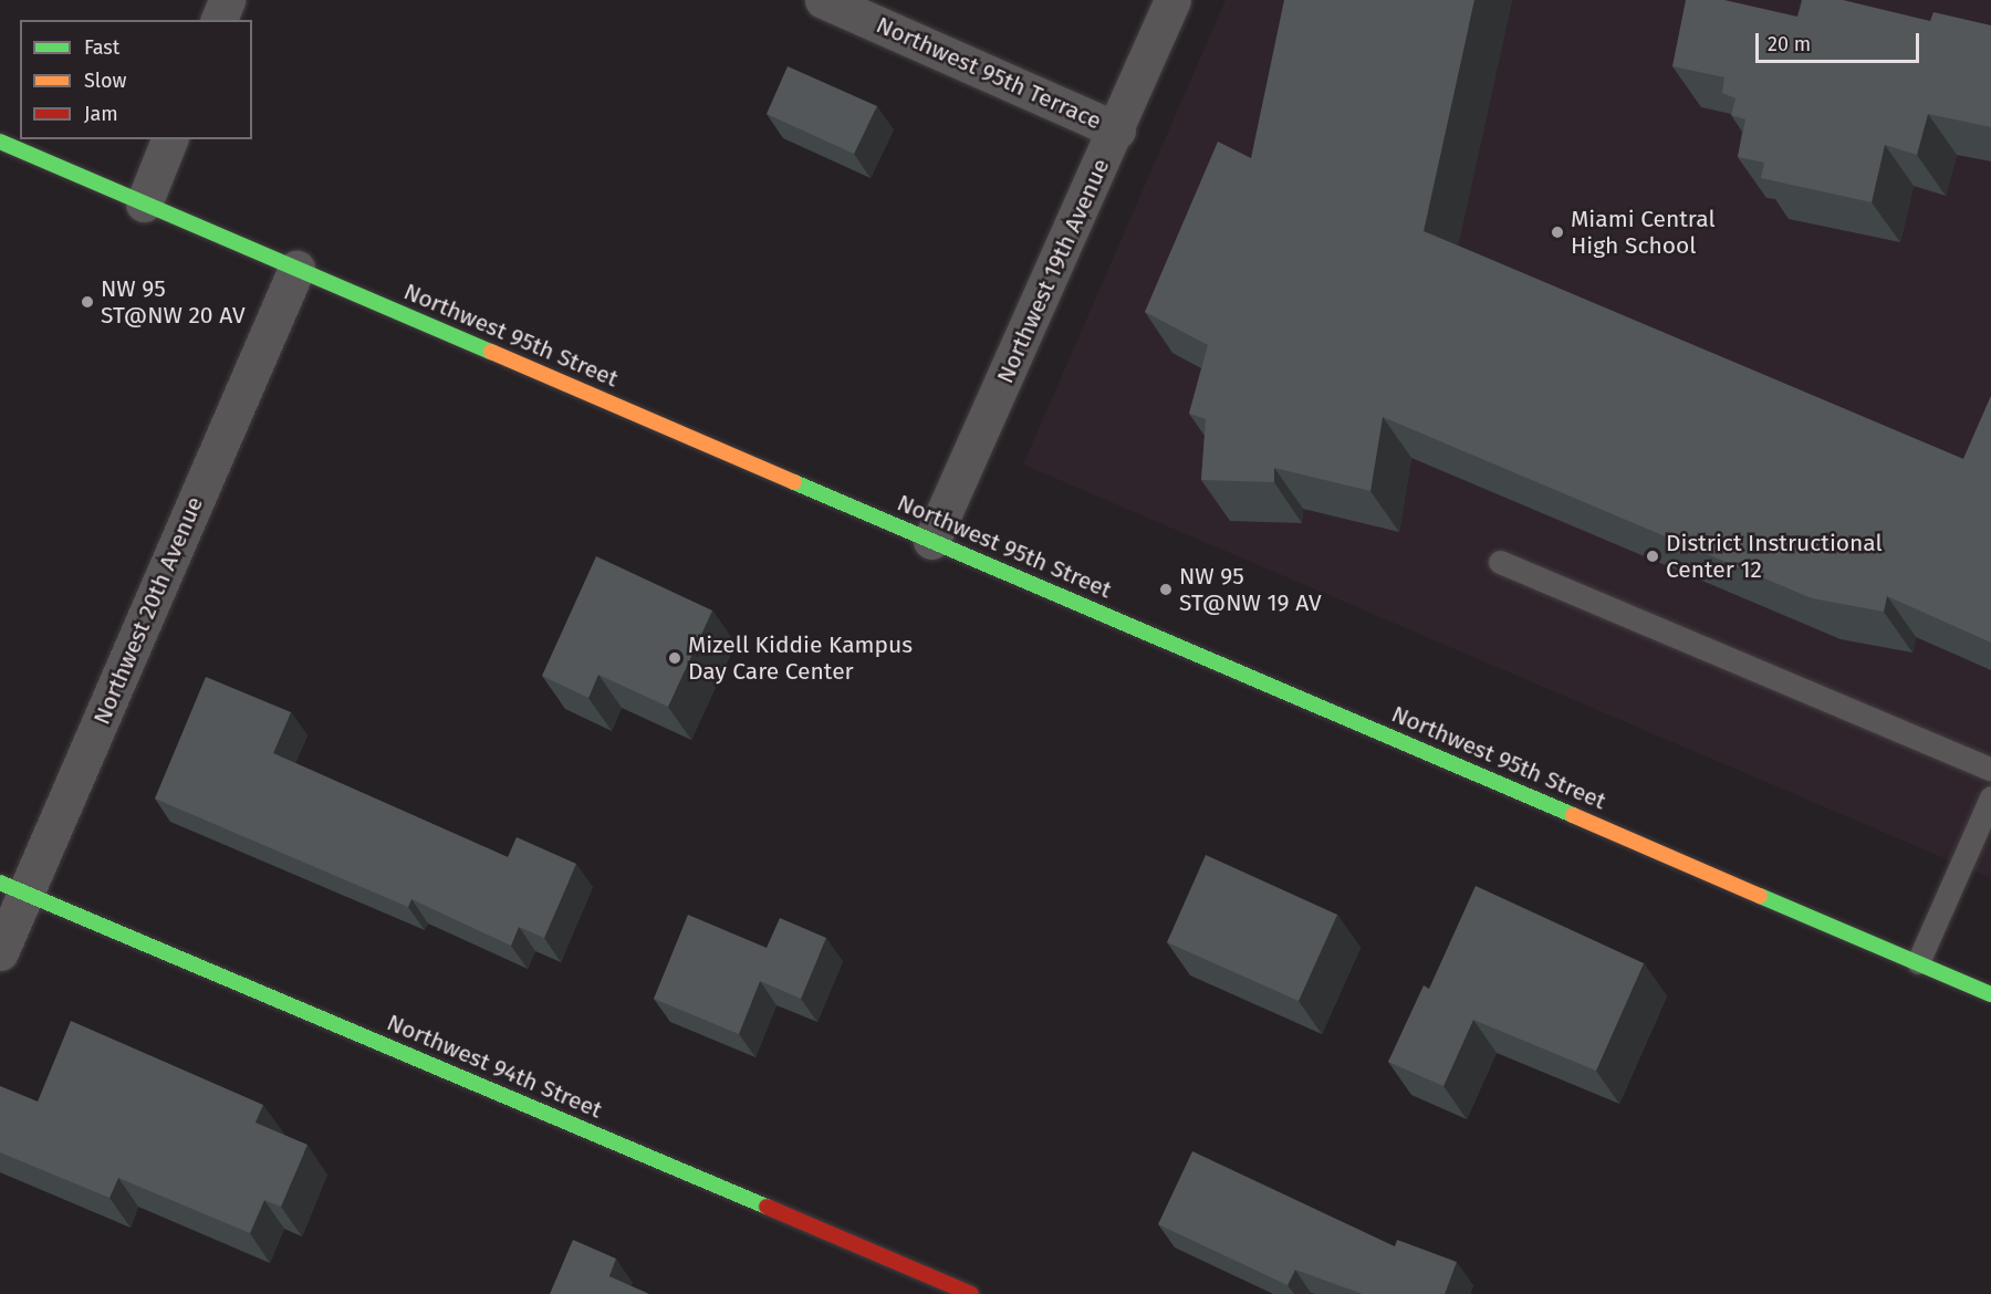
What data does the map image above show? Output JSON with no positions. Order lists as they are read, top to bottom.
{
  "streets": {
    "main road": ["Northwest 95th Street", "Northwest 94th Street"],
    "street": ["Northwest 95th Terrace", "Northwest 19th Avenue", "Northwest 20th Avenue"]
  },
  "crossings": [
    ["Northwest 95th Terrace", "Northwest 19th Avenue"],
    ["Northwest 19th Avenue", "Northwest 95th Street"],
    ["Northwest 95th Street", "Northwest 20th Avenue"],
    ["Northwest 20th Avenue", "Northwest 94th Street"]
  ],
  "places": [
    "Miami Central High School",
    "NW 95 ST@NW 20 AV",
    "District Instructional Center 12",
    "NW 95 ST@NW 19 AV",
    "Mizell Kiddie Kampus Day Care Center"
  ],
  "legend": ["Fast", "Slow", "Jam"],
  "scale_bar": "20 m"
}
